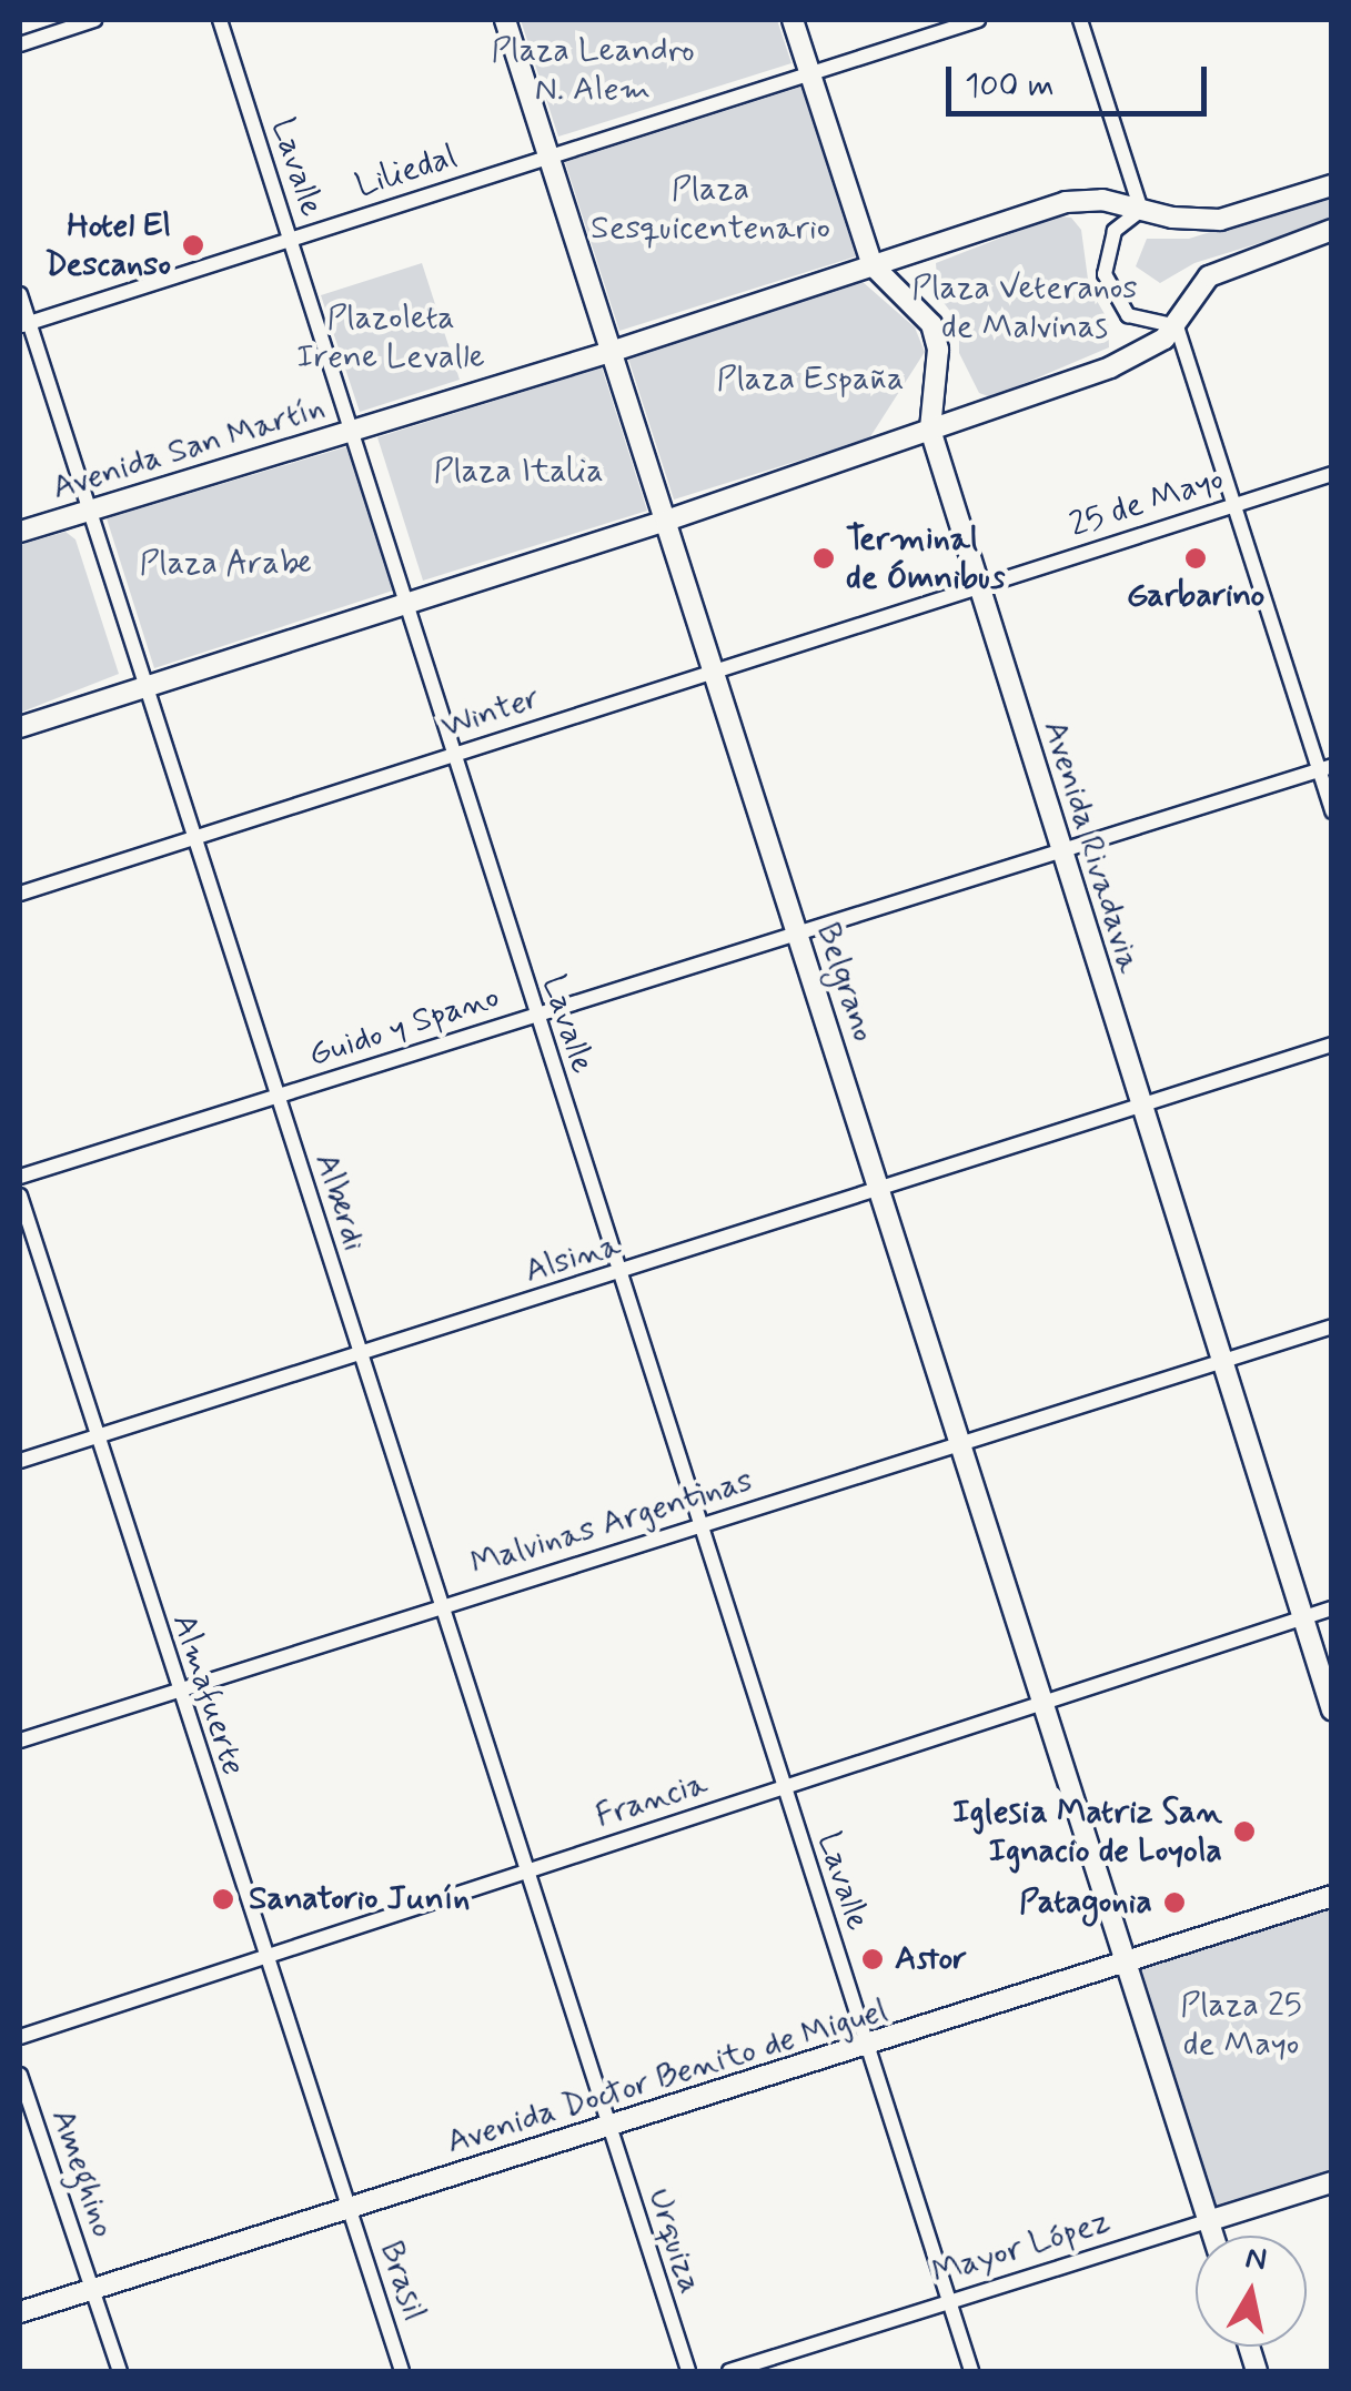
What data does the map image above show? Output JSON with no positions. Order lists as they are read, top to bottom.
{
  "streets": {
    "main road": [
      "Avenida San Martín",
      "Avenida Rivadavia",
      "Belgrano",
      "Avenida Doctor Benito de Miguel",
      "Mayor López"
    ],
    "street": [
      "Lavalle",
      "Liliedal",
      "25 de Mayo",
      "Winter",
      "Guido y Spano",
      "Alberdi",
      "Alsina",
      "Malvinas Argentinas",
      "Almafuerte",
      "Francia",
      "Ameghino",
      "Urquiza",
      "Brasil"
    ]
  },
  "crossings": [
    ["Lavalle", "Liliedal"],
    ["Lavalle", "Avenida San Martín"],
    ["Lavalle", "Winter"],
    ["Lavalle", "Guido y Spano"],
    ["Lavalle", "Alsina"],
    ["Lavalle", "Malvinas Argentinas"],
    ["Lavalle", "Francia"],
    ["Lavalle", "Avenida Doctor Benito de Miguel"],
    ["Lavalle", "Mayor López"],
    ["Liliedal", "Avenida Rivadavia"],
    ["Liliedal", "Belgrano"],
    ["Liliedal", "Alberdi"],
    ["Avenida San Martín", "Avenida Rivadavia"],
    ["Avenida San Martín", "Belgrano"],
    ["Avenida San Martín", "Alberdi"],
    ["25 de Mayo", "Winter"],
    ["25 de Mayo", "Avenida Rivadavia"],
    ["Winter", "Avenida Rivadavia"],
    ["Winter", "Belgrano"],
    ["Winter", "Alberdi"],
    ["Avenida Rivadavia", "Guido y Spano"],
    ["Avenida Rivadavia", "Alsina"],
    ["Avenida Rivadavia", "Malvinas Argentinas"],
    ["Avenida Rivadavia", "Francia"],
    ["Belgrano", "Guido y Spano"],
    ["Belgrano", "Alsina"],
    ["Belgrano", "Malvinas Argentinas"],
    ["Belgrano", "Francia"],
    ["Belgrano", "Avenida Doctor Benito de Miguel"],
    ["Belgrano", "Mayor López"],
    ["Guido y Spano", "Alberdi"],
    ["Alberdi", "Alsina"],
    ["Alberdi", "Malvinas Argentinas"],
    ["Alberdi", "Francia"],
    ["Alberdi", "Avenida Doctor Benito de Miguel"],
    ["Alberdi", "Urquiza"],
    ["Alsina", "Almafuerte"],
    ["Malvinas Argentinas", "Almafuerte"],
    ["Almafuerte", "Francia"],
    ["Almafuerte", "Avenida Doctor Benito de Miguel"],
    ["Almafuerte", "Brasil"],
    ["Avenida Doctor Benito de Miguel", "Ameghino"],
    ["Avenida Doctor Benito de Miguel", "Urquiza"],
    ["Avenida Doctor Benito de Miguel", "Brasil"]
  ],
  "parks": [
    "Plaza Leandro N. Alem",
    "Plaza Sesquicentenario",
    "Plaza Veteranos de Malvinas",
    "Plazoleta Irene Levalle",
    "Plaza España",
    "Plaza Italia",
    "Plaza Arabe",
    "Plaza 25 de Mayo"
  ],
  "places": [
    "Hotel El Descanso",
    "Terminal de Ómnibus",
    "Garbarino",
    "Iglesia Matriz San Ignacio de Loyola",
    "Sanatorio Junín",
    "Patagonia",
    "Astor"
  ],
  "scale_bar": "100 m",
  "north": "top"
}
